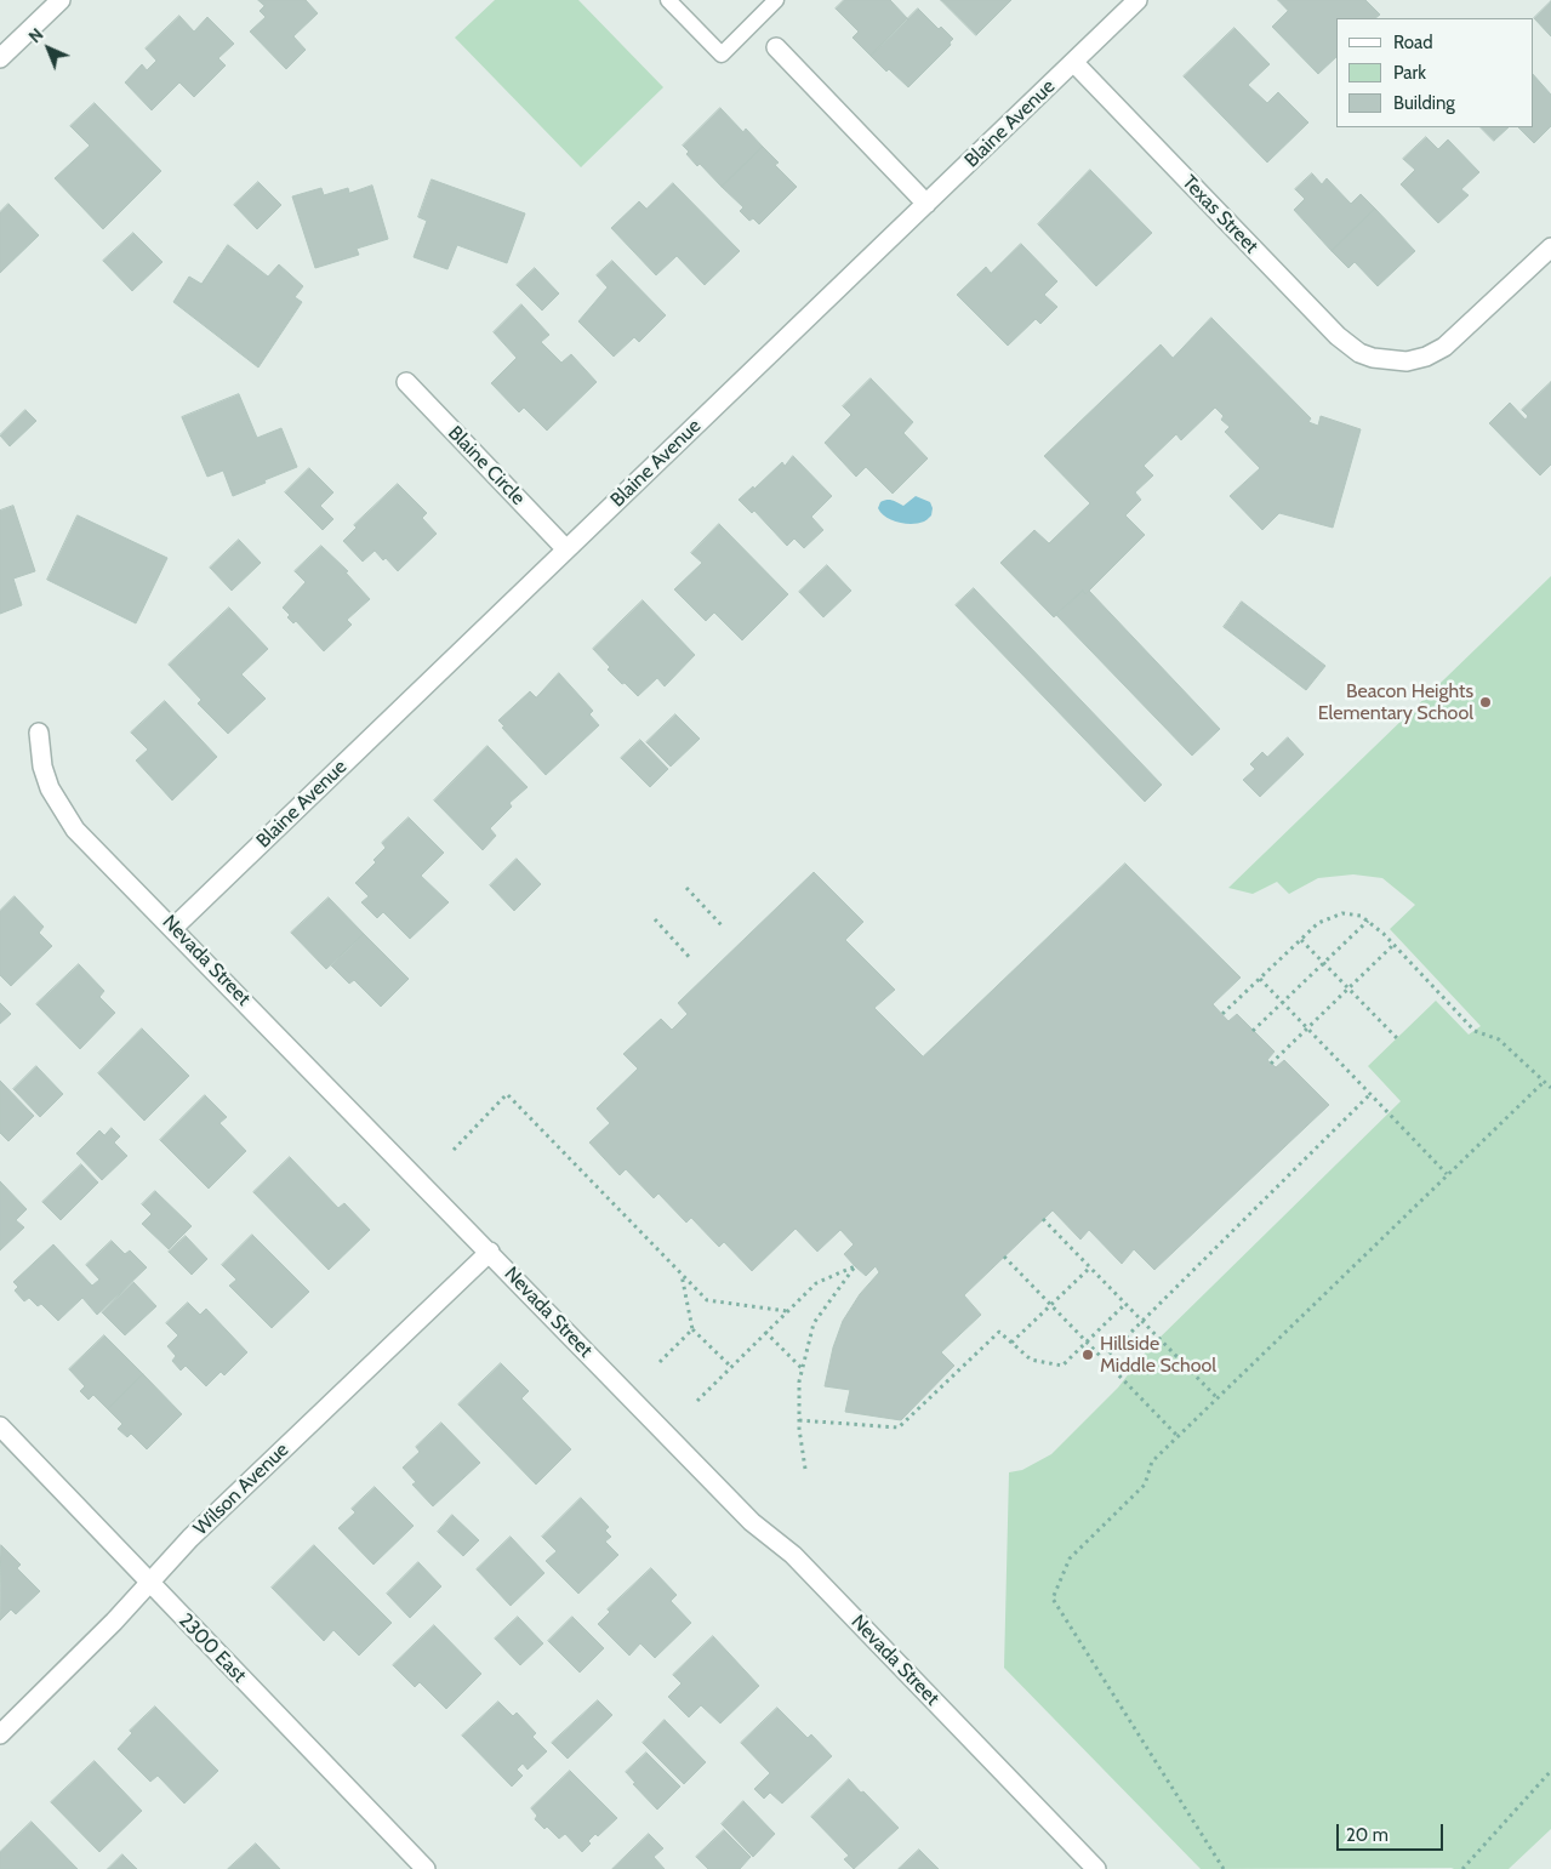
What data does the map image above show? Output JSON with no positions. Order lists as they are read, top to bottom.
{
  "streets": {
    "street": [
      "Blaine Avenue",
      "Texas Street",
      "Blaine Circle",
      "Nevada Street",
      "Wilson Avenue",
      "2300 East"
    ]
  },
  "crossings": [
    ["Blaine Avenue", "Texas Street"],
    ["Blaine Avenue", "Blaine Circle"],
    ["Blaine Avenue", "Nevada Street"],
    ["Nevada Street", "Wilson Avenue"],
    ["Wilson Avenue", "2300 East"]
  ],
  "places": ["Beacon Heights Elementary School", "Hillside Middle School"],
  "legend": ["Road", "Park", "Building"],
  "scale_bar": "20 m",
  "north": "top left"
}
